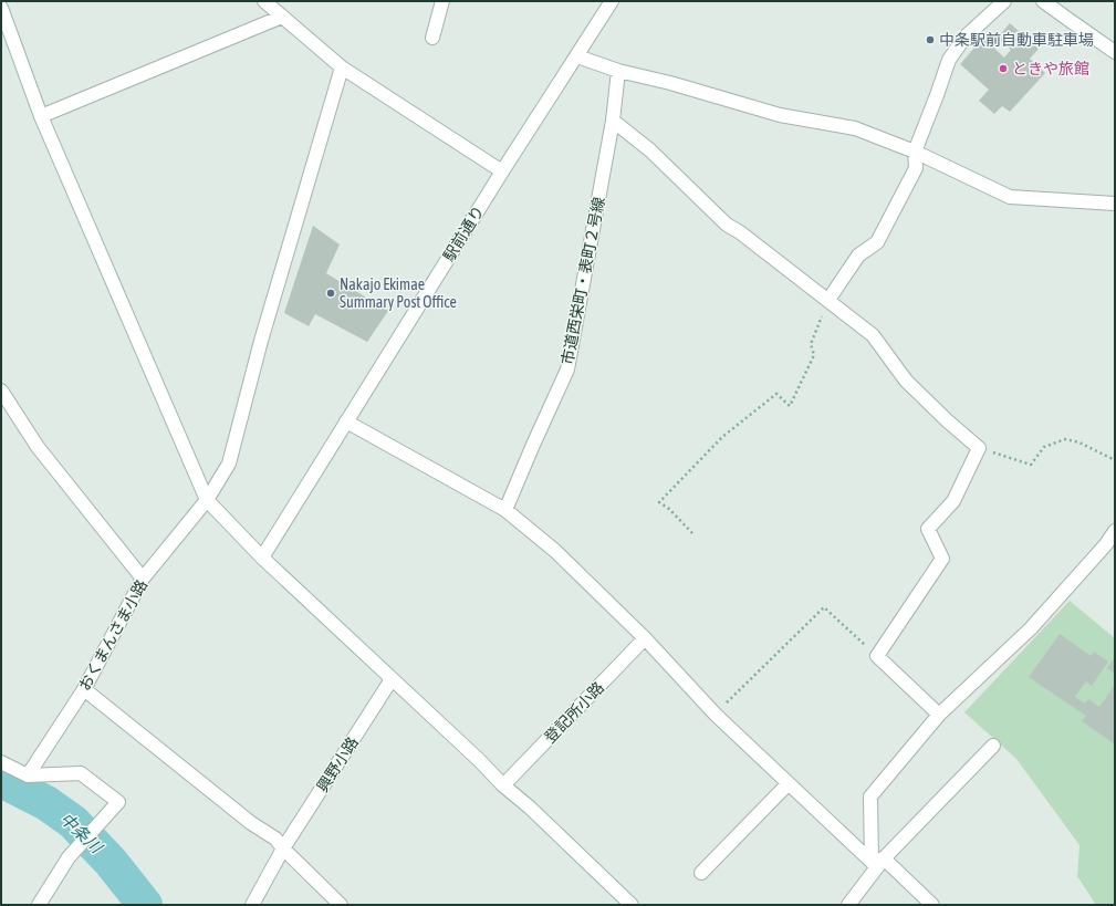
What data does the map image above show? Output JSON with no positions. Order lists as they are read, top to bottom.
{
  "streets": {
    "street": [
      "駅前通り",
      "市道西栄町・表町２号線",
      "おくまんさま小路",
      "登記所小路",
      "興野小路"
    ]
  },
  "water": ["中条川"],
  "places": ["中条駅前自動車駐車場", "ときや旅館", "Nakajo Ekimae Summary Post Office"]
}
